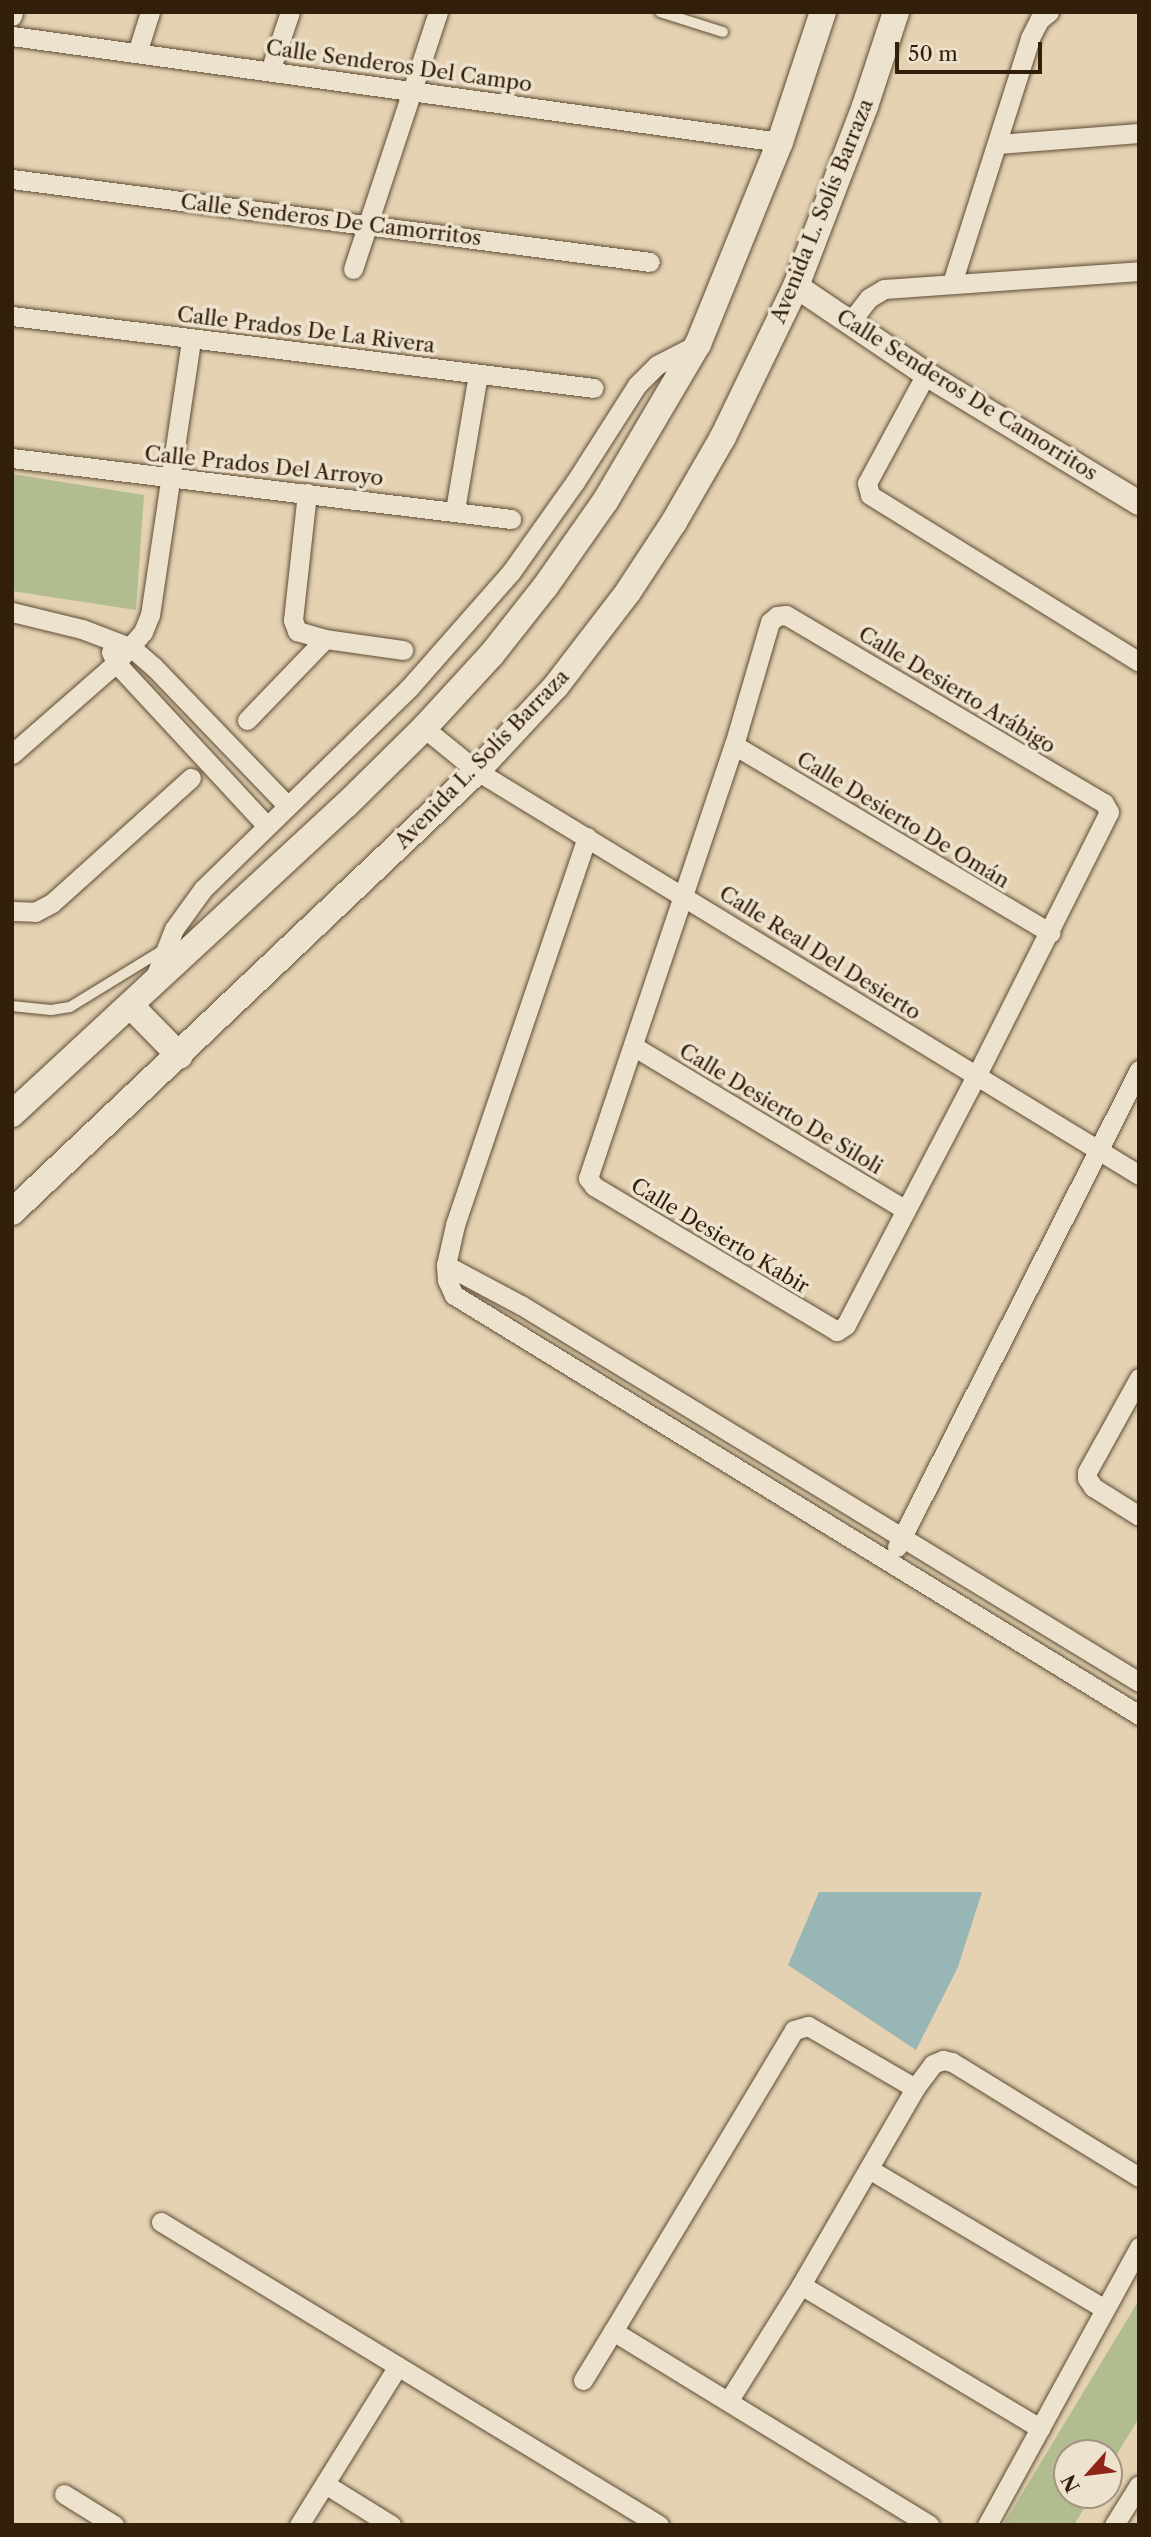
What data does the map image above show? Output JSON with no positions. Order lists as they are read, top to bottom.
{
  "streets": {
    "main road": ["Avenida L. Solís Barraza"],
    "street": [
      "Calle Senderos Del Campo",
      "Calle Senderos De Camorritos",
      "Calle Prados De La Rivera",
      "Calle Prados Del Arroyo",
      "Calle Desierto Arábigo",
      "Calle Desierto De Omán",
      "Calle Real Del Desierto",
      "Calle Desierto De Siloli",
      "Calle Desierto Kabir"
    ]
  },
  "crossings": [
    ["Avenida L. Solís Barraza", "Calle Senderos De Camorritos"],
    ["Avenida L. Solís Barraza", "Calle Real Del Desierto"],
    ["Calle Desierto Arábigo", "Calle Desierto De Omán"],
    ["Calle Desierto Arábigo", "Calle Real Del Desierto"],
    ["Calle Desierto Arábigo", "Calle Desierto Kabir"],
    ["Calle Real Del Desierto", "Calle Desierto Kabir"],
    ["Calle Desierto De Siloli", "Calle Desierto Kabir"]
  ],
  "scale_bar": "50 m",
  "north": "bottom left"
}
